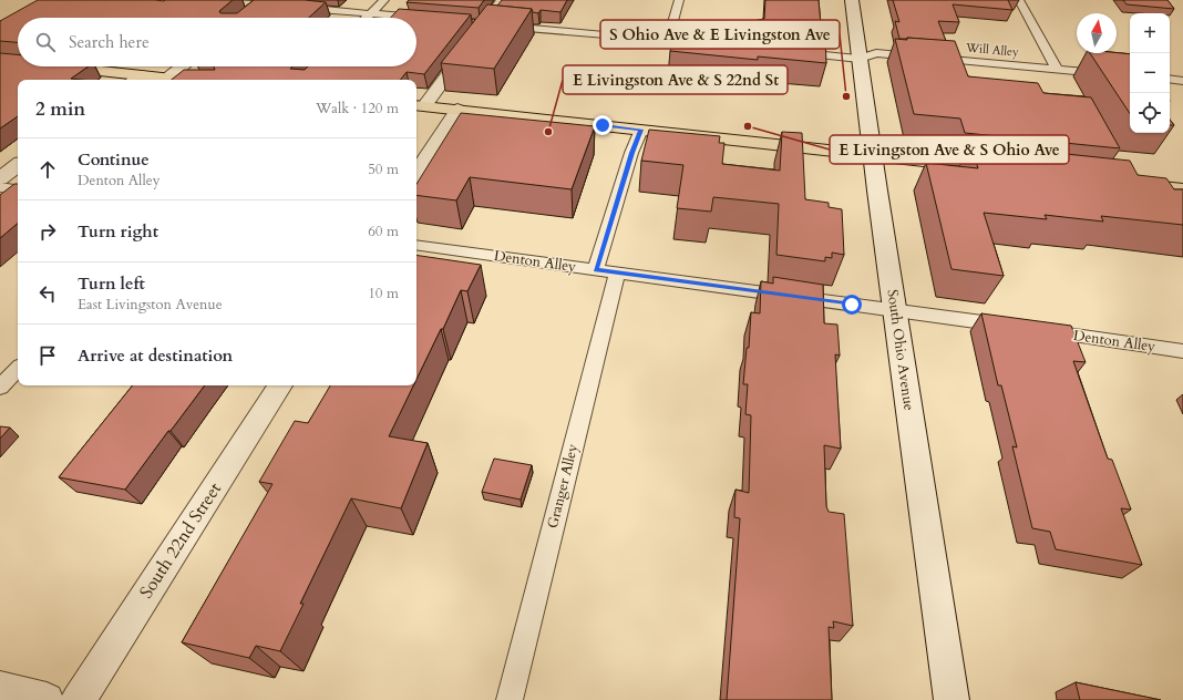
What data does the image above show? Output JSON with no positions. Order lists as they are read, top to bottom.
{
  "streets": {
    "street": ["South Ohio Avenue", "South 22nd Street"],
    "lane": ["Will Alley", "Denton Alley", "Granger Alley"]
  },
  "crossings": [
    ["Will Alley", "South Ohio Avenue"],
    ["Denton Alley", "South Ohio Avenue"],
    ["Denton Alley", "Granger Alley"]
  ],
  "places": ["S Ohio Ave & E Livingston Ave", "E Livingston Ave & S Ohio Ave", "E Livingston Ave & S 22nd St"],
  "north": "top",
  "page": {
    "map_buttons": ["+", "−"],
    "search": "Search here",
    "heading": ["2 min", "Walk · 120 m"],
    "list": [
      ["Continue", "Denton Alley", "50 m"],
      ["Turn right", "60 m"],
      ["Turn left", "East Livingston Avenue", "10 m"],
      "Arrive at destination"
    ]
  }
}
